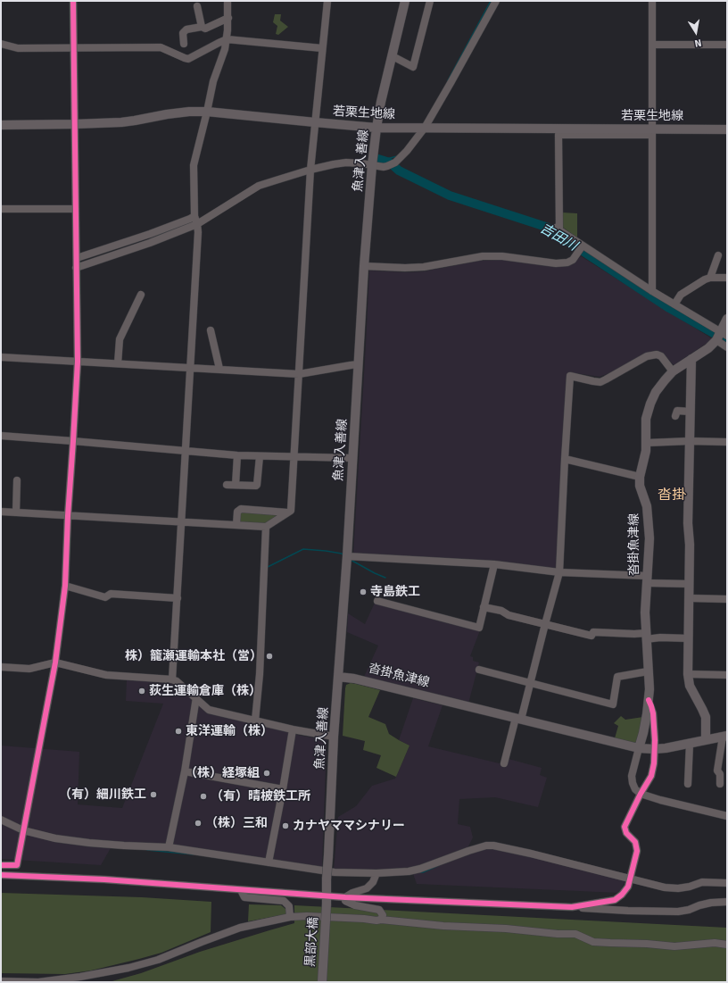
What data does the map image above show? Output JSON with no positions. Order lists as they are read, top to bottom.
{
  "streets": {
    "main road": [
      "若栗生地線",
      "魚津入善線",
      "沓掛魚津線",
      "黒部大橋"
    ]
  },
  "crossings": [
    ["若栗生地線", "魚津入善線"],
    ["魚津入善線", "沓掛魚津線"],
    ["魚津入善線", "黒部大橋"]
  ],
  "districts": ["沓掛"],
  "water": ["吉田川"],
  "places": [
    "寺島鉄工",
    "株）籠瀬運輸本社（営）",
    "荻生運輸倉庫（株）",
    "東洋運輸（株）",
    "（株）経塚組",
    "（有）細川鉄工",
    "（有）晴柀鉄工所",
    "（株）三和",
    "カナヤママシナリー"
  ],
  "north": "bottom"
}
